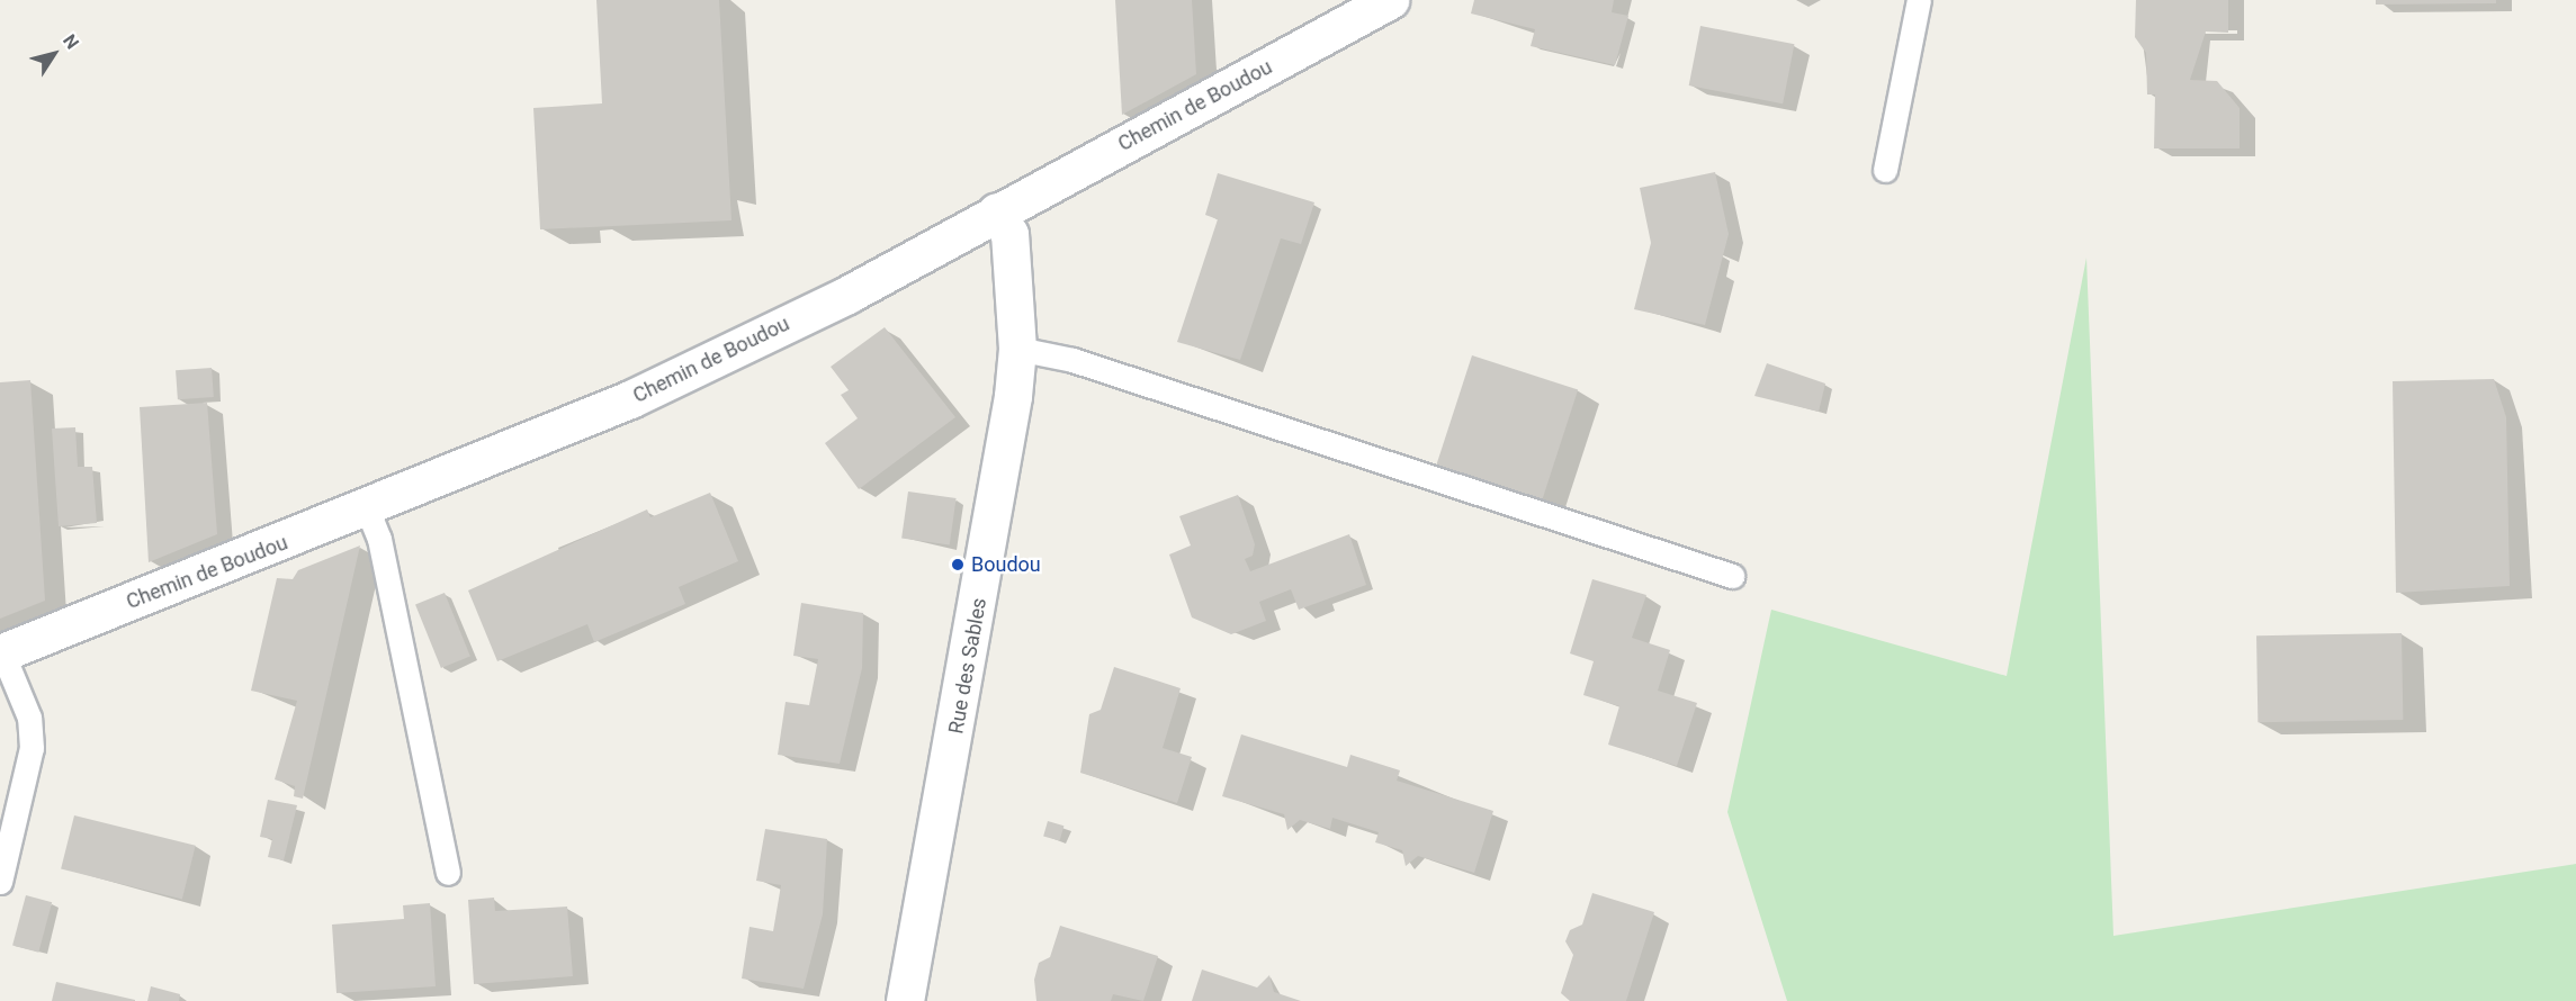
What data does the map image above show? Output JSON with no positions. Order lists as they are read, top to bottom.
{
  "streets": {
    "street": ["Chemin de Boudou", "Rue des Sables"]
  },
  "crossings": [
    ["Chemin de Boudou", "Rue des Sables"]
  ],
  "places": ["Boudou"],
  "north": "top right"
}
